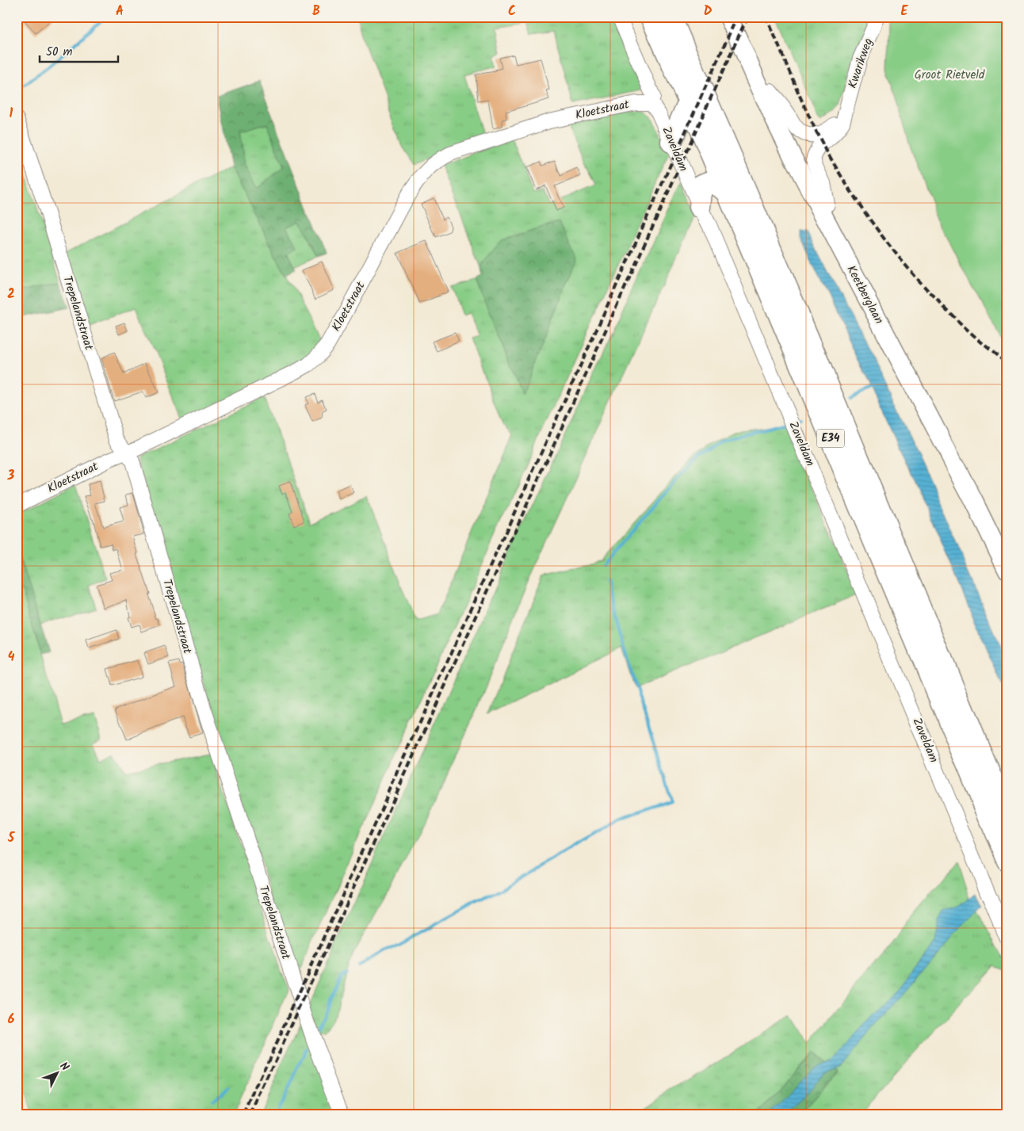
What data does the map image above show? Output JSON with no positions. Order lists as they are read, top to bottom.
{
  "streets": {
    "highway": ["E34"],
    "main road": ["Keetberglaan"],
    "street": [
      "Kwarikweg",
      "Kloetstraat",
      "Zaveldam",
      "Trepelandstraat"
    ]
  },
  "crossings": [
    ["Kwarikweg", "Keetberglaan"],
    ["Kloetstraat", "Zaveldam"],
    ["Kloetstraat", "Trepelandstraat"]
  ],
  "parks": ["Groot Rietveld"],
  "scale_bar": "50 m",
  "north": "top right",
  "grid": {
    "columns": [
      "A",
      "B",
      "C",
      "D",
      "E"
    ],
    "rows": [
      "1",
      "2",
      "3",
      "4",
      "5",
      "6"
    ]
  }
}
